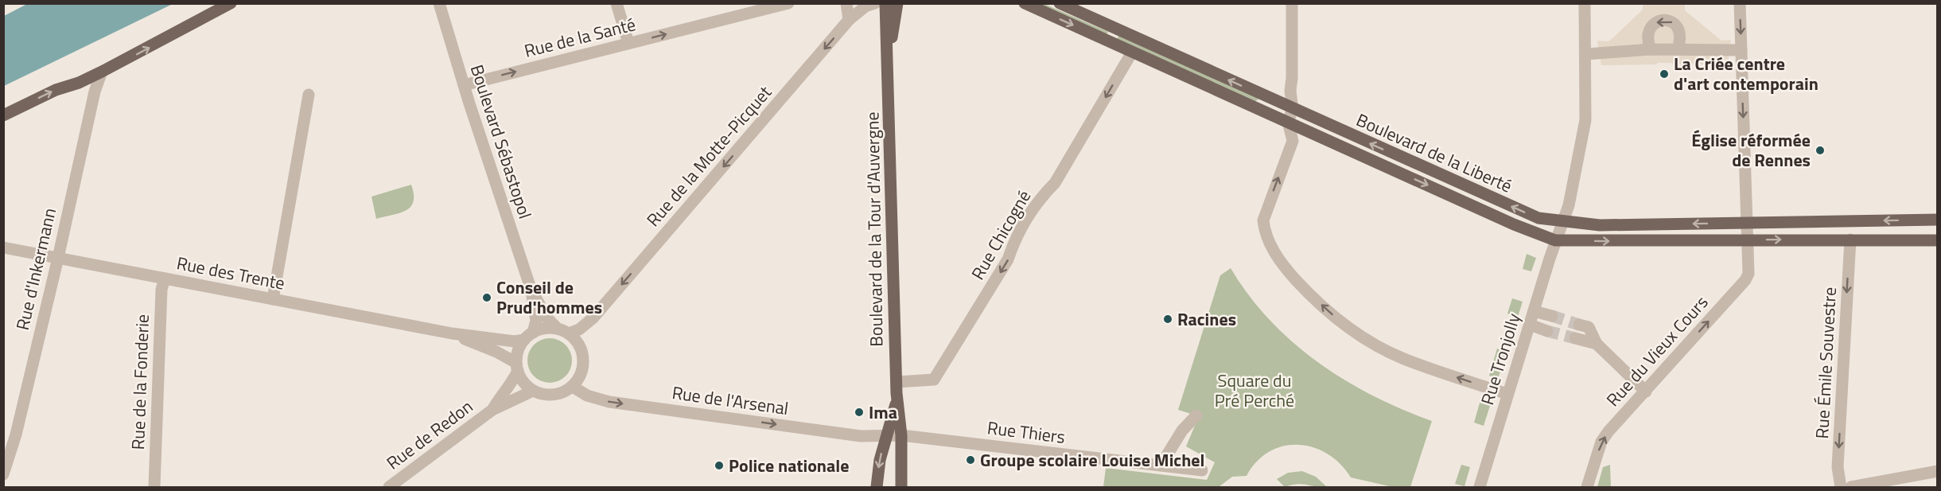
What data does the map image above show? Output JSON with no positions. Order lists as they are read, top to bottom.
{
  "streets": {
    "main road": ["Boulevard de la Liberté", "Boulevard de la Tour d'Auvergne"],
    "street": [
      "Rue de la Santé",
      "Boulevard Sébastopol",
      "Rue de la Motte-Picquet",
      "Rue Chicogné",
      "Rue d'Inkermann",
      "Rue des Trente",
      "Rue du Vieux Cours",
      "Rue Tronjolly",
      "Rue Émile Souvestre",
      "Rue de la Fonderie",
      "Rue de l'Arsenal",
      "Rue Thiers",
      "Rue de Redon"
    ]
  },
  "crossings": [
    ["Rue de la Santé", "Boulevard Sébastopol"],
    ["Boulevard Sébastopol", "Rue de la Motte-Picquet"],
    ["Boulevard Sébastopol", "Rue des Trente"],
    ["Boulevard Sébastopol", "Rue de l'Arsenal"],
    ["Boulevard Sébastopol", "Rue de Redon"],
    ["Boulevard de la Liberté", "Rue Chicogné"],
    ["Boulevard de la Liberté", "Rue du Vieux Cours"],
    ["Boulevard de la Liberté", "Rue Tronjolly"],
    ["Boulevard de la Liberté", "Rue Émile Souvestre"],
    ["Rue de la Motte-Picquet", "Rue des Trente"],
    ["Rue de la Motte-Picquet", "Rue de l'Arsenal"],
    ["Rue de la Motte-Picquet", "Rue de Redon"],
    ["Boulevard de la Tour d'Auvergne", "Rue Chicogné"],
    ["Boulevard de la Tour d'Auvergne", "Rue de l'Arsenal"],
    ["Boulevard de la Tour d'Auvergne", "Rue Thiers"],
    ["Rue d'Inkermann", "Rue des Trente"],
    ["Rue des Trente", "Rue de la Fonderie"],
    ["Rue des Trente", "Rue de l'Arsenal"],
    ["Rue des Trente", "Rue de Redon"],
    ["Rue de l'Arsenal", "Rue Thiers"],
    ["Rue de l'Arsenal", "Rue de Redon"]
  ],
  "one_way": [
    "Rue de la Santé",
    "Rue de la Motte-Picquet",
    "Rue Chicogné",
    "Rue du Vieux Cours",
    "Rue Émile Souvestre",
    "Rue de l'Arsenal"
  ],
  "parks": ["Square du Pré Perché"],
  "places": [
    "La Criée centre d'art contemporain",
    "Église réformée de Rennes",
    "Conseil de Prud'hommes",
    "Racines",
    "Ima",
    "Groupe scolaire Louise Michel",
    "Police nationale"
  ]
}
